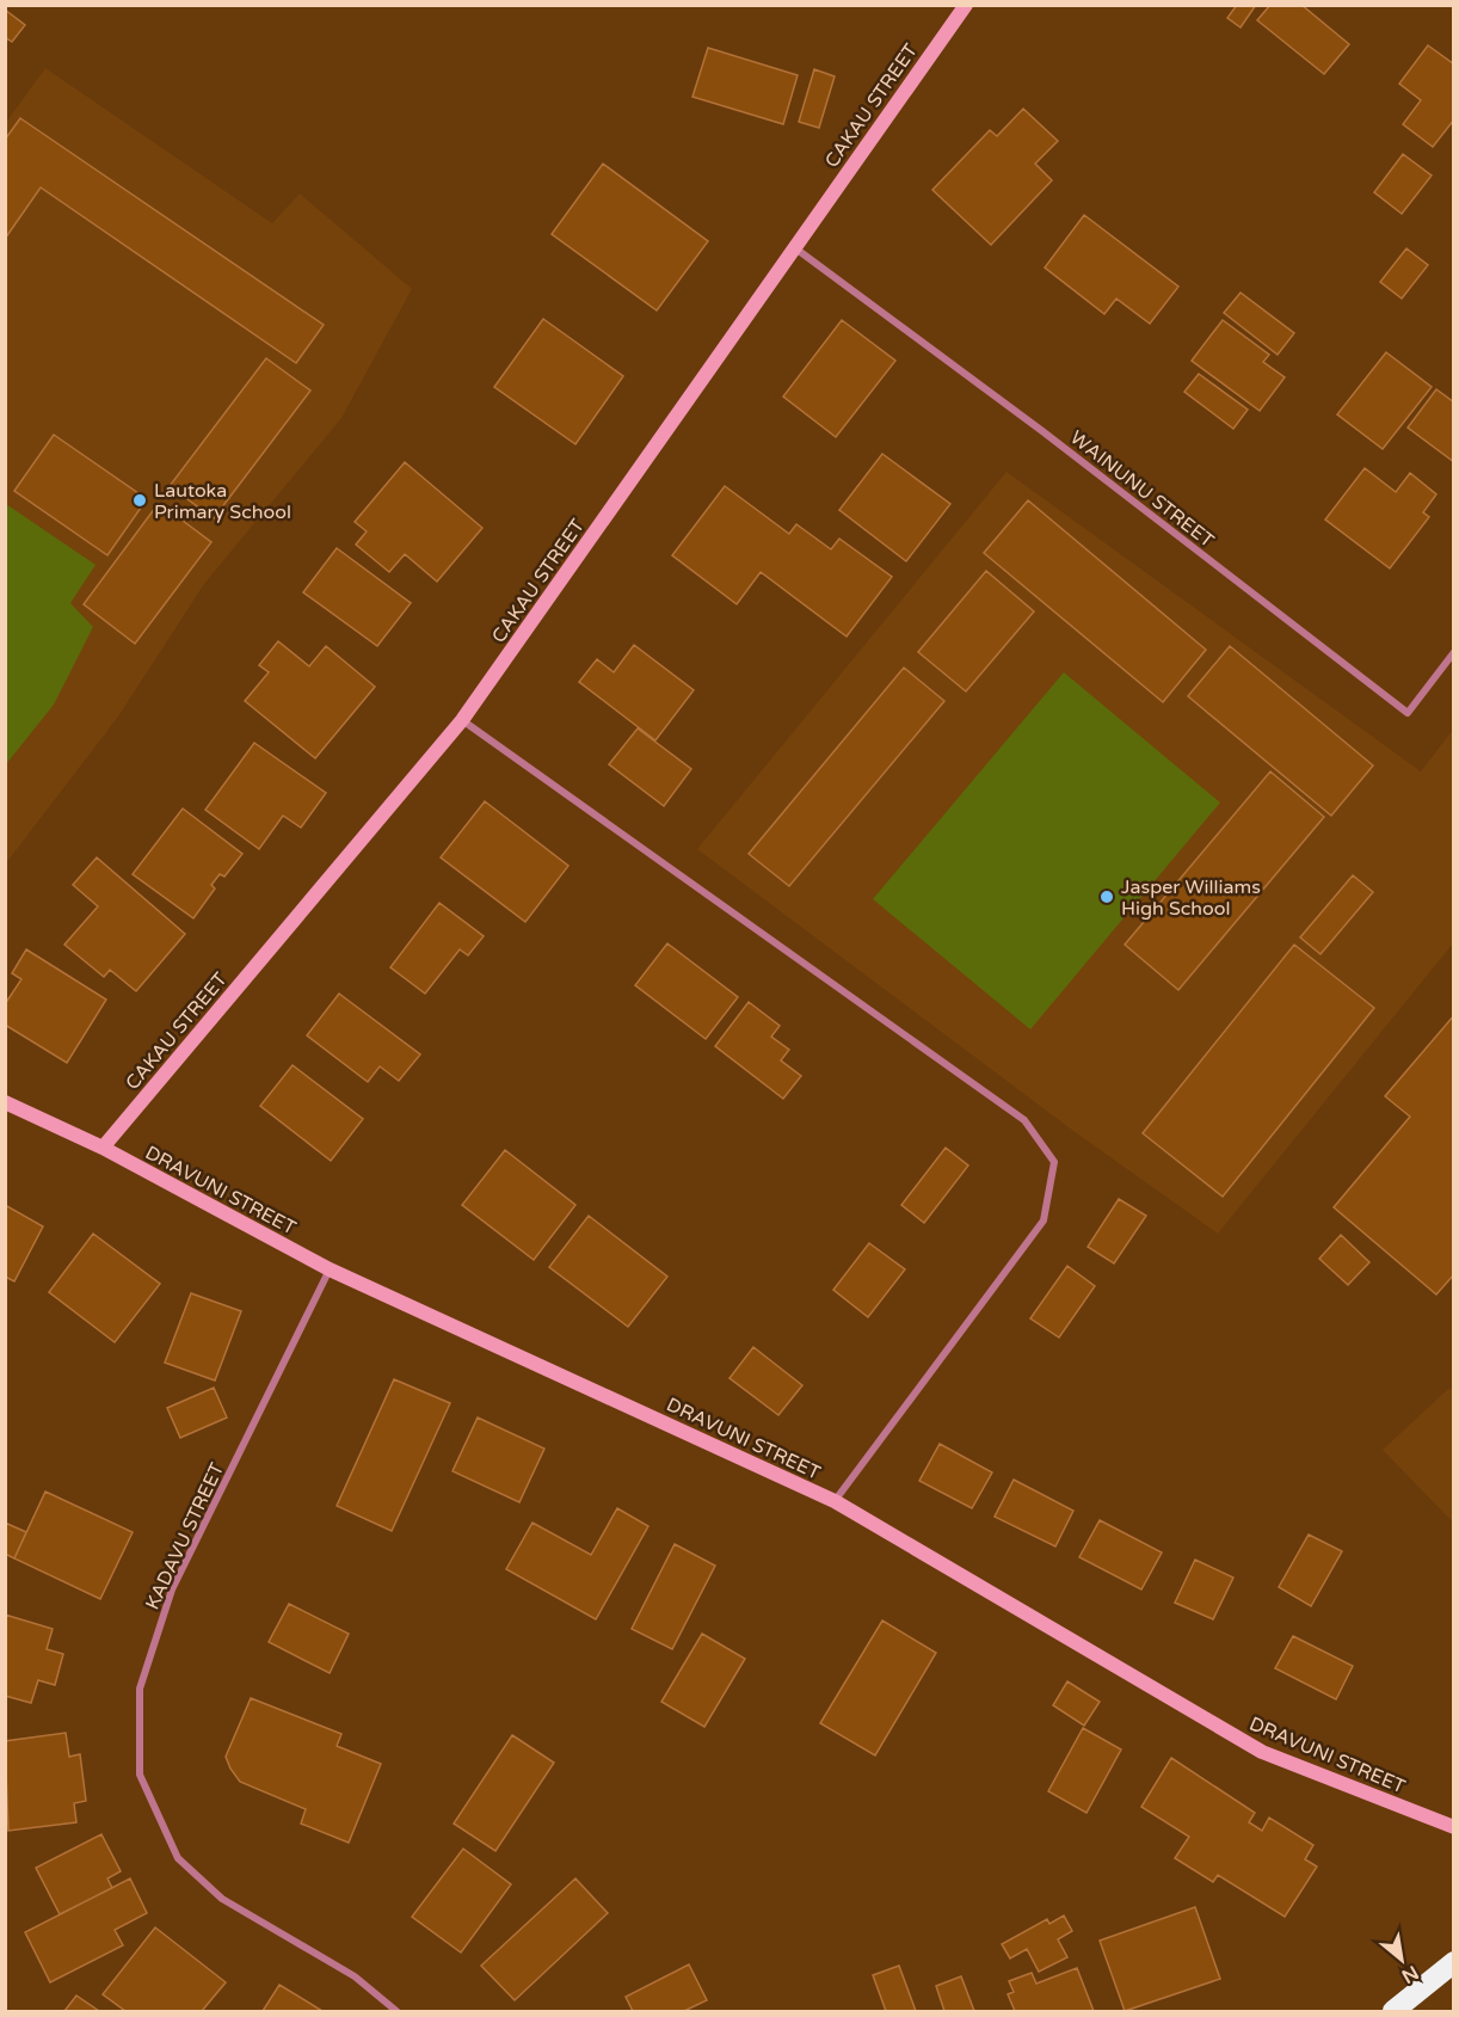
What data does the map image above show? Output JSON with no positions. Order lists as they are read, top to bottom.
{
  "streets": {
    "main road": ["CAKAU STREET", "DRAVUNI STREET"],
    "street": ["WAINUNU STREET", "KADAVU STREET"]
  },
  "crossings": [
    ["CAKAU STREET", "WAINUNU STREET"],
    ["CAKAU STREET", "DRAVUNI STREET"],
    ["DRAVUNI STREET", "KADAVU STREET"]
  ],
  "places": ["Lautoka Primary School", "Jasper Williams High School"],
  "north": "bottom right"
}
